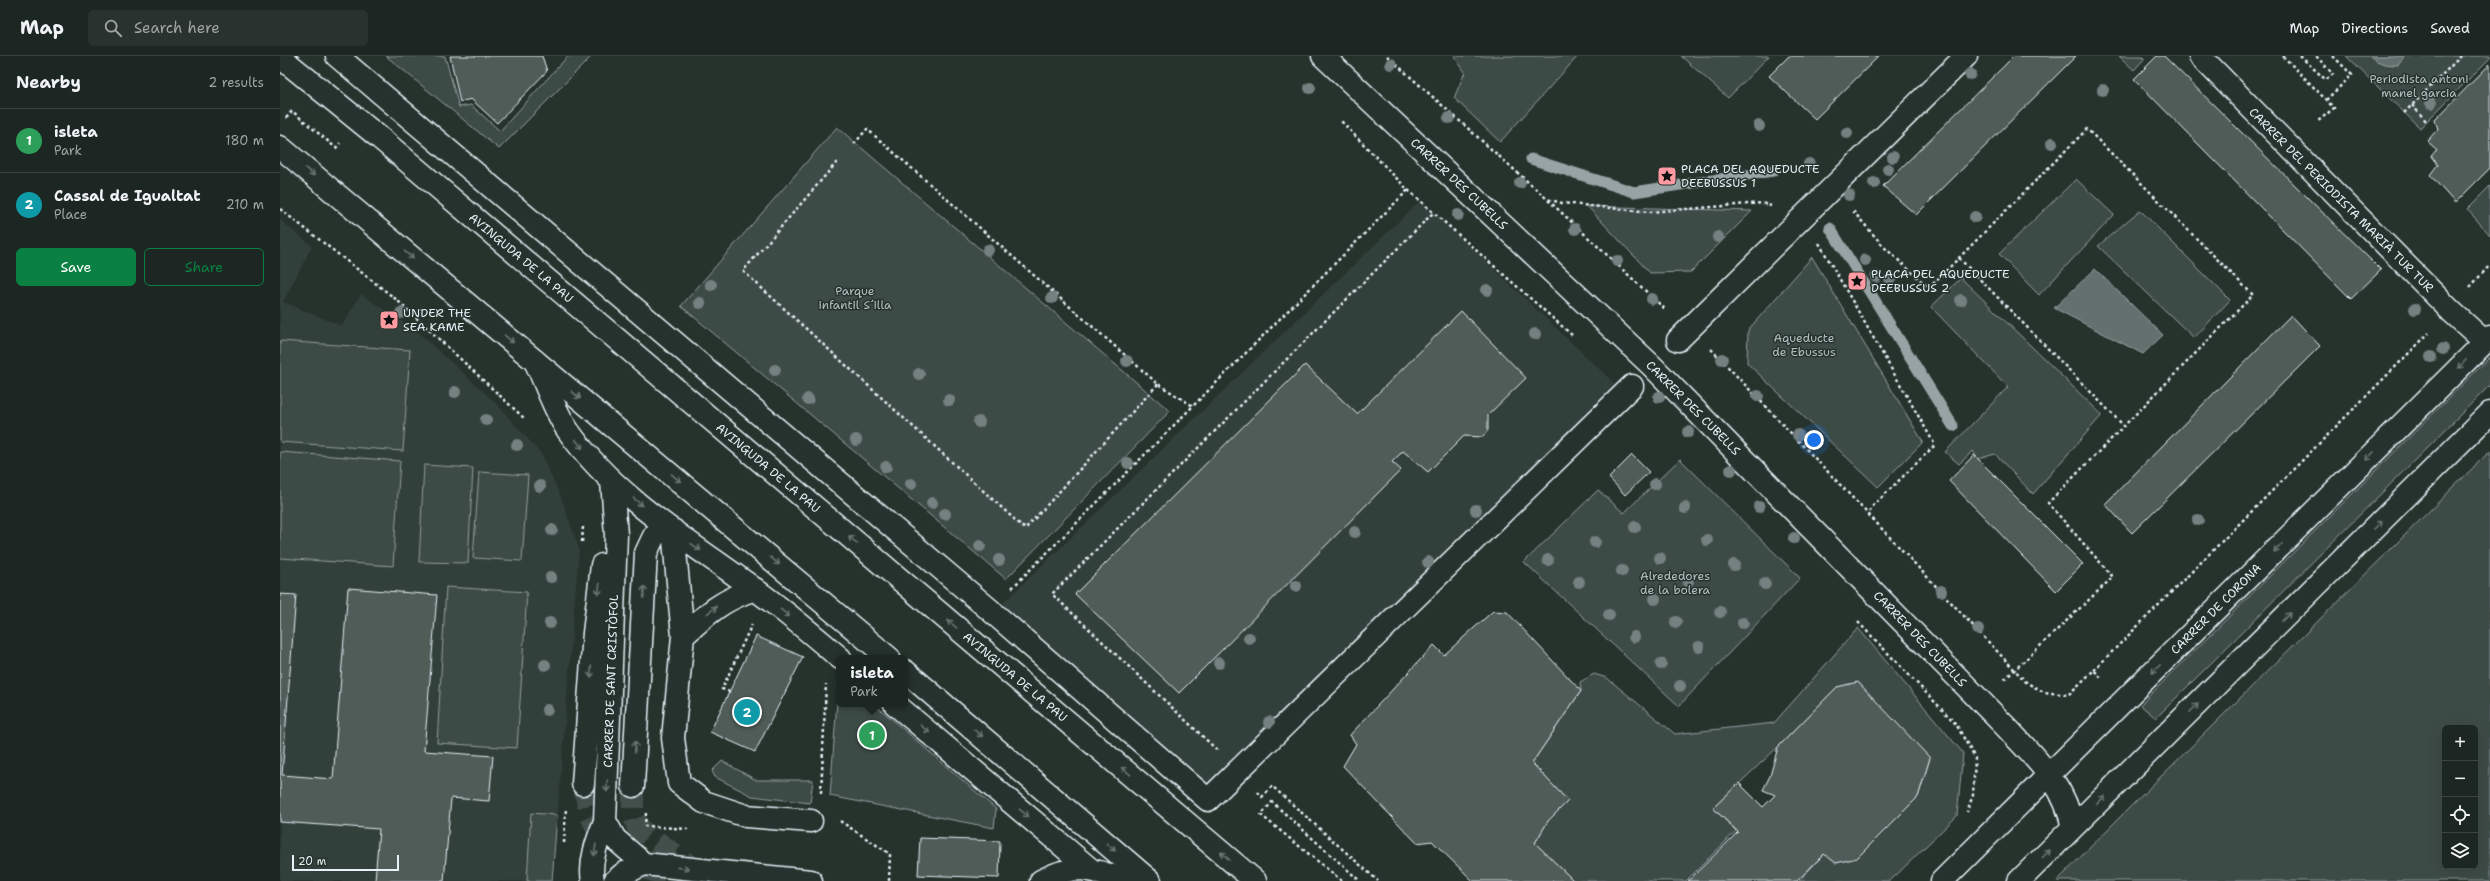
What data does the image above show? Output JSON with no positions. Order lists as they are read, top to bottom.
{
  "streets": {
    "street": [
      "CARRER DES CUBELLS",
      "CARRER DEL PERIODISTA MARIÀ TUR TUR",
      "AVINGUDA DE LA PAU",
      "CARRER DE CORONA",
      "CARRER DE SANT CRISTÒFOL"
    ]
  },
  "crossings": [
    ["CARRER DES CUBELLS", "CARRER DE CORONA"],
    ["CARRER DEL PERIODISTA MARIÀ TUR TUR", "CARRER DE CORONA"]
  ],
  "parks": [
    "Periodista antoni manel garcia",
    "Parque infantil S´illa",
    "Aqueducte de Ebussus",
    "Alrededores de la bolera"
  ],
  "places": {
    "place": ["PLACA DEL AQUEDUCTE DEEBUSSUS 1", "PLACA DEL AQUEDUCTE DEEBUSSUS 2", "UNDER THE SEA KAME"]
  },
  "scale_bar": "20 m",
  "page": {
    "header": "Map",
    "search": "Search here",
    "nav": ["Map", "Directions", "Saved"],
    "heading": ["Nearby", "2 results"],
    "list": [
      {
        "mark": "1",
        "name": "isleta",
        "note": "Park",
        "value": "180 m"
      },
      {
        "mark": "2",
        "name": "Cassal de Igualtat",
        "note": "Place",
        "value": "210 m"
      }
    ],
    "buttons": ["Save", "Share"],
    "popup": ["isleta", "Park"],
    "pins": ["2", "1"],
    "map_buttons": ["+", "−"],
    "scale": "20 m"
  }
}
